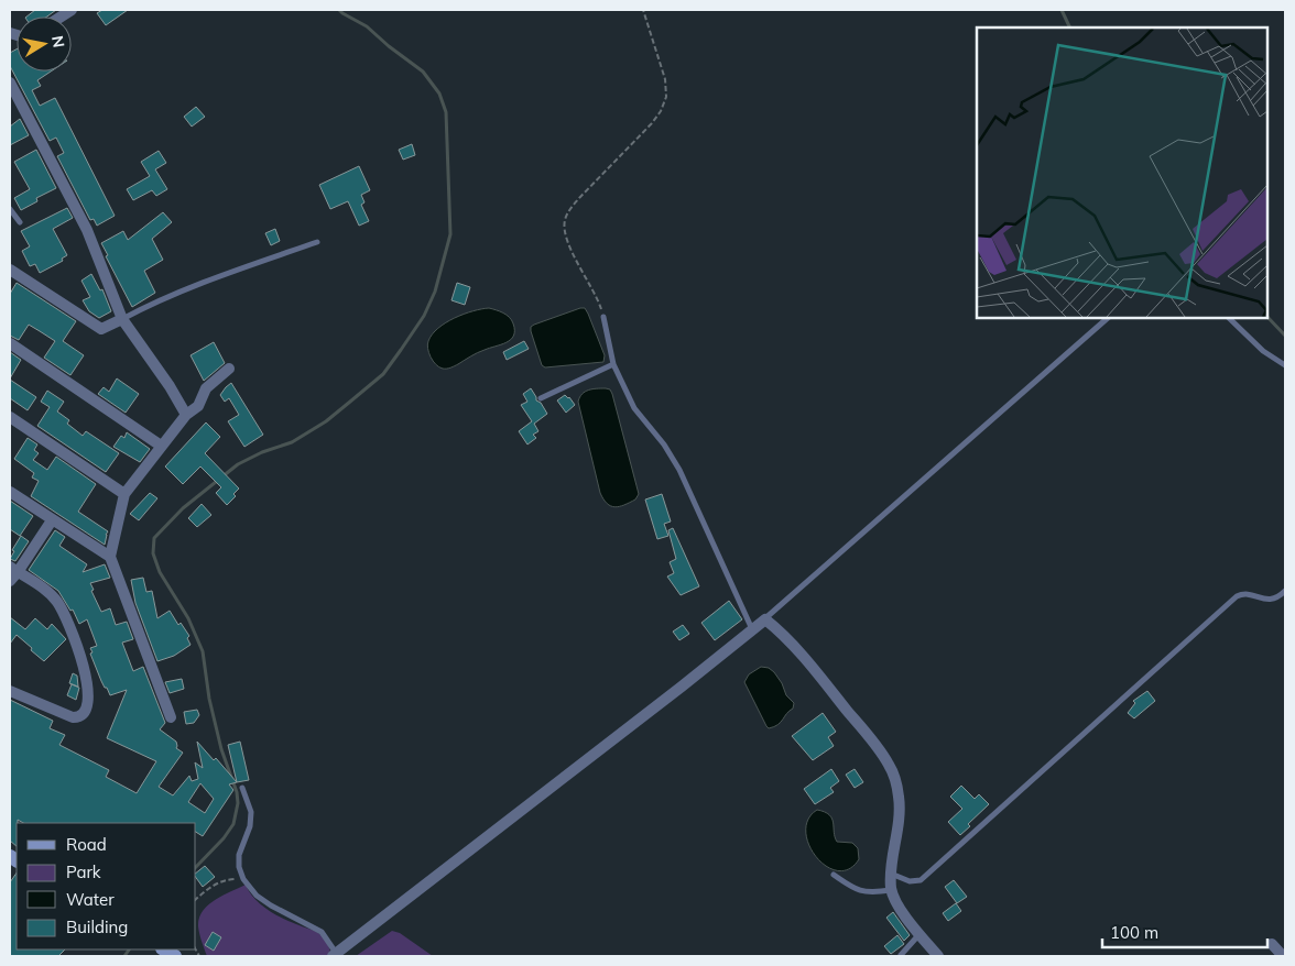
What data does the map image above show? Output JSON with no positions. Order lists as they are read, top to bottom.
{
  "legend": [
    "Road",
    "Park",
    "Water",
    "Building"
  ],
  "scale_bar": "100 m",
  "north": "right"
}
